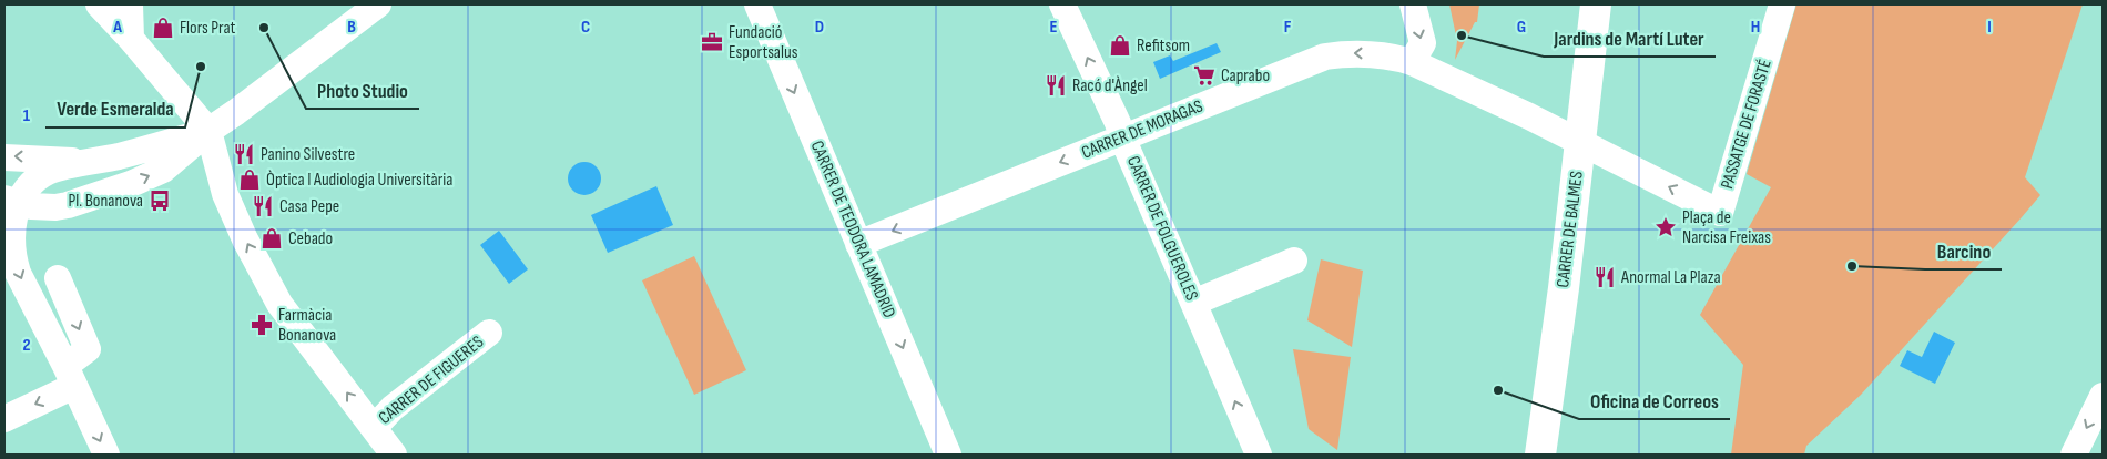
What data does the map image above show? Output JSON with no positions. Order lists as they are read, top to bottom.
{
  "streets": {
    "main road": ["CARRER DE BALMES"],
    "street": [
      "PASSATGE DE FORASTÉ",
      "CARRER DE MORAGAS",
      "CARRER DE FOLGUEROLES",
      "CARRER DE TEODORA LAMADRID",
      "CARRER DE FIGUERES"
    ]
  },
  "crossings": [
    ["PASSATGE DE FORASTÉ", "CARRER DE MORAGAS"],
    ["PASSATGE DE FORASTÉ", "CARRER DE BALMES"],
    ["CARRER DE MORAGAS", "CARRER DE FOLGUEROLES"],
    ["CARRER DE MORAGAS", "CARRER DE TEODORA LAMADRID"],
    ["CARRER DE MORAGAS", "CARRER DE BALMES"]
  ],
  "one_way": ["CARRER DE MORAGAS", "CARRER DE FOLGUEROLES", "CARRER DE TEODORA LAMADRID"],
  "places": {
    "shop": [
      "Flors Prat",
      "Refitsom",
      "Òptica I Audiologia Universitària",
      "Cebado"
    ],
    "other": [
      "Photo Studio",
      "Jardins de Martí Luter",
      "Verde Esmeralda",
      "Barcino",
      "Oficina de Correos"
    ],
    "office": ["Fundació Esportsalus"],
    "supermarket": ["Caprabo"],
    "restaurant": [
      "Racó d'Àngel",
      "Panino Silvestre",
      "Casa Pepe",
      "Anormal La Plaza"
    ],
    "bus stop": ["Pl. Bonanova"],
    "place": ["Plaça de Narcisa Freixas"],
    "pharmacy": ["Farmàcia Bonanova"]
  },
  "grid": {
    "columns": [
      "A",
      "B",
      "C",
      "D",
      "E",
      "F",
      "G",
      "H",
      "I"
    ],
    "rows": ["1", "2"]
  }
}
